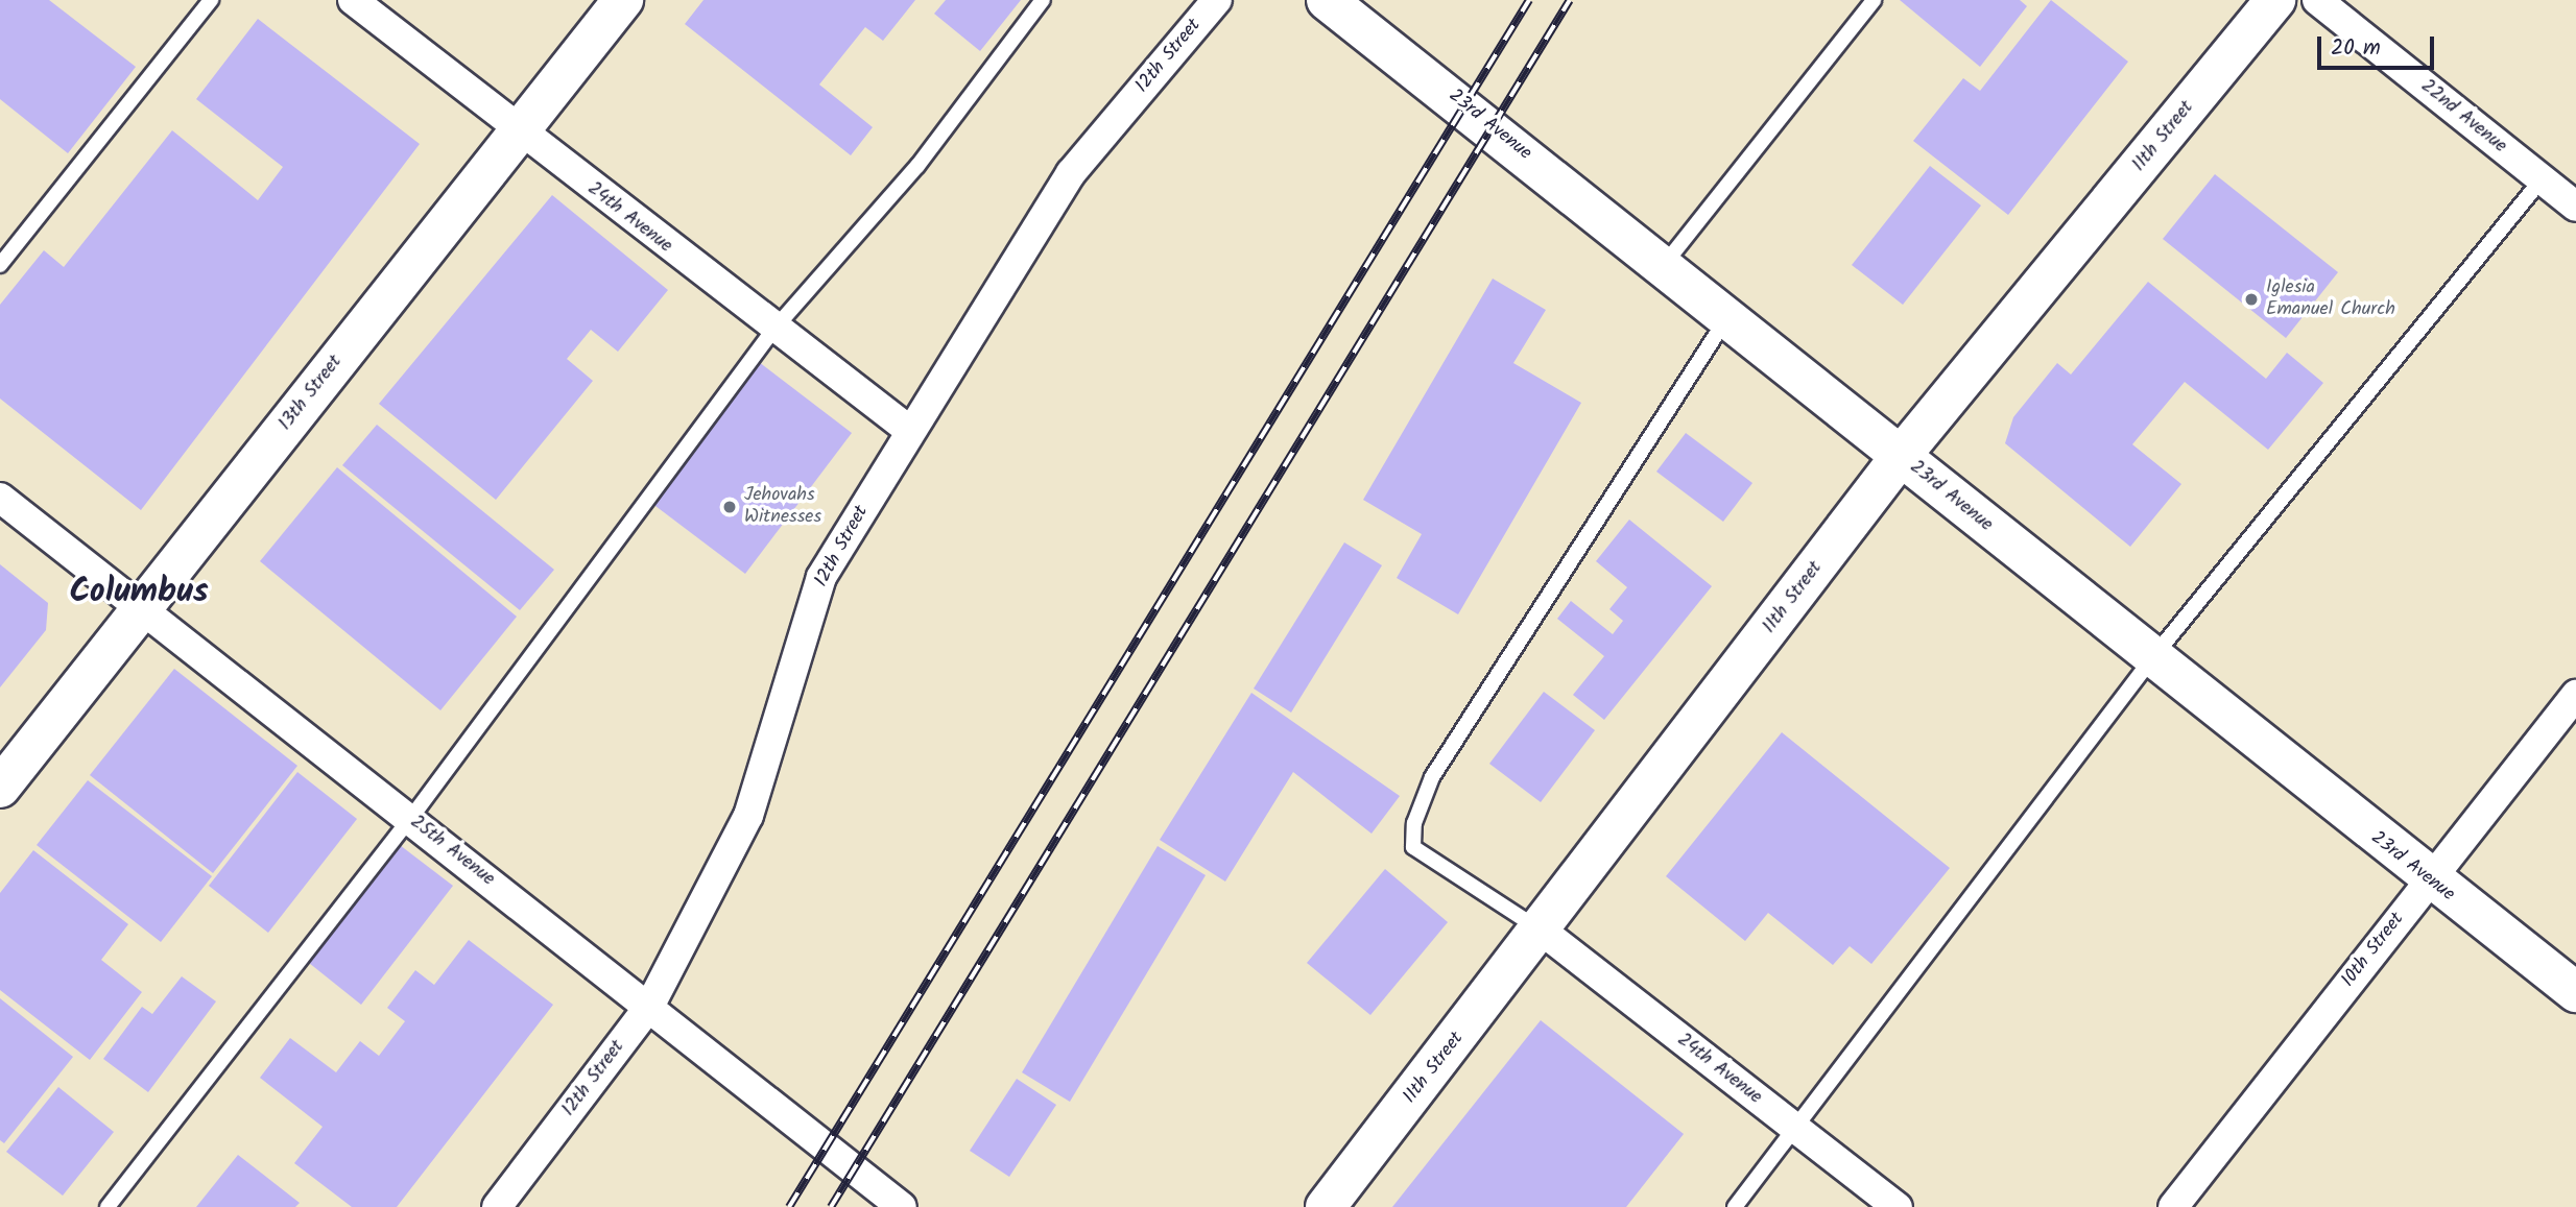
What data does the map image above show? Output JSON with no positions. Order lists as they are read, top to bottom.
{
  "streets": {
    "main road": ["23rd Avenue", "11th Street", "13th Street"],
    "street": [
      "12th Street",
      "22nd Avenue",
      "24th Avenue",
      "25th Avenue",
      "10th Street"
    ]
  },
  "crossings": [
    ["12th Street", "24th Avenue"],
    ["12th Street", "25th Avenue"],
    ["23rd Avenue", "11th Street"],
    ["23rd Avenue", "10th Street"],
    ["11th Street", "24th Avenue"],
    ["24th Avenue", "13th Street"],
    ["13th Street", "25th Avenue"]
  ],
  "districts": ["Columbus"],
  "places": ["Iglesia Emanuel Church", "Jehovahs Witnesses"],
  "scale_bar": "20 m"
}
